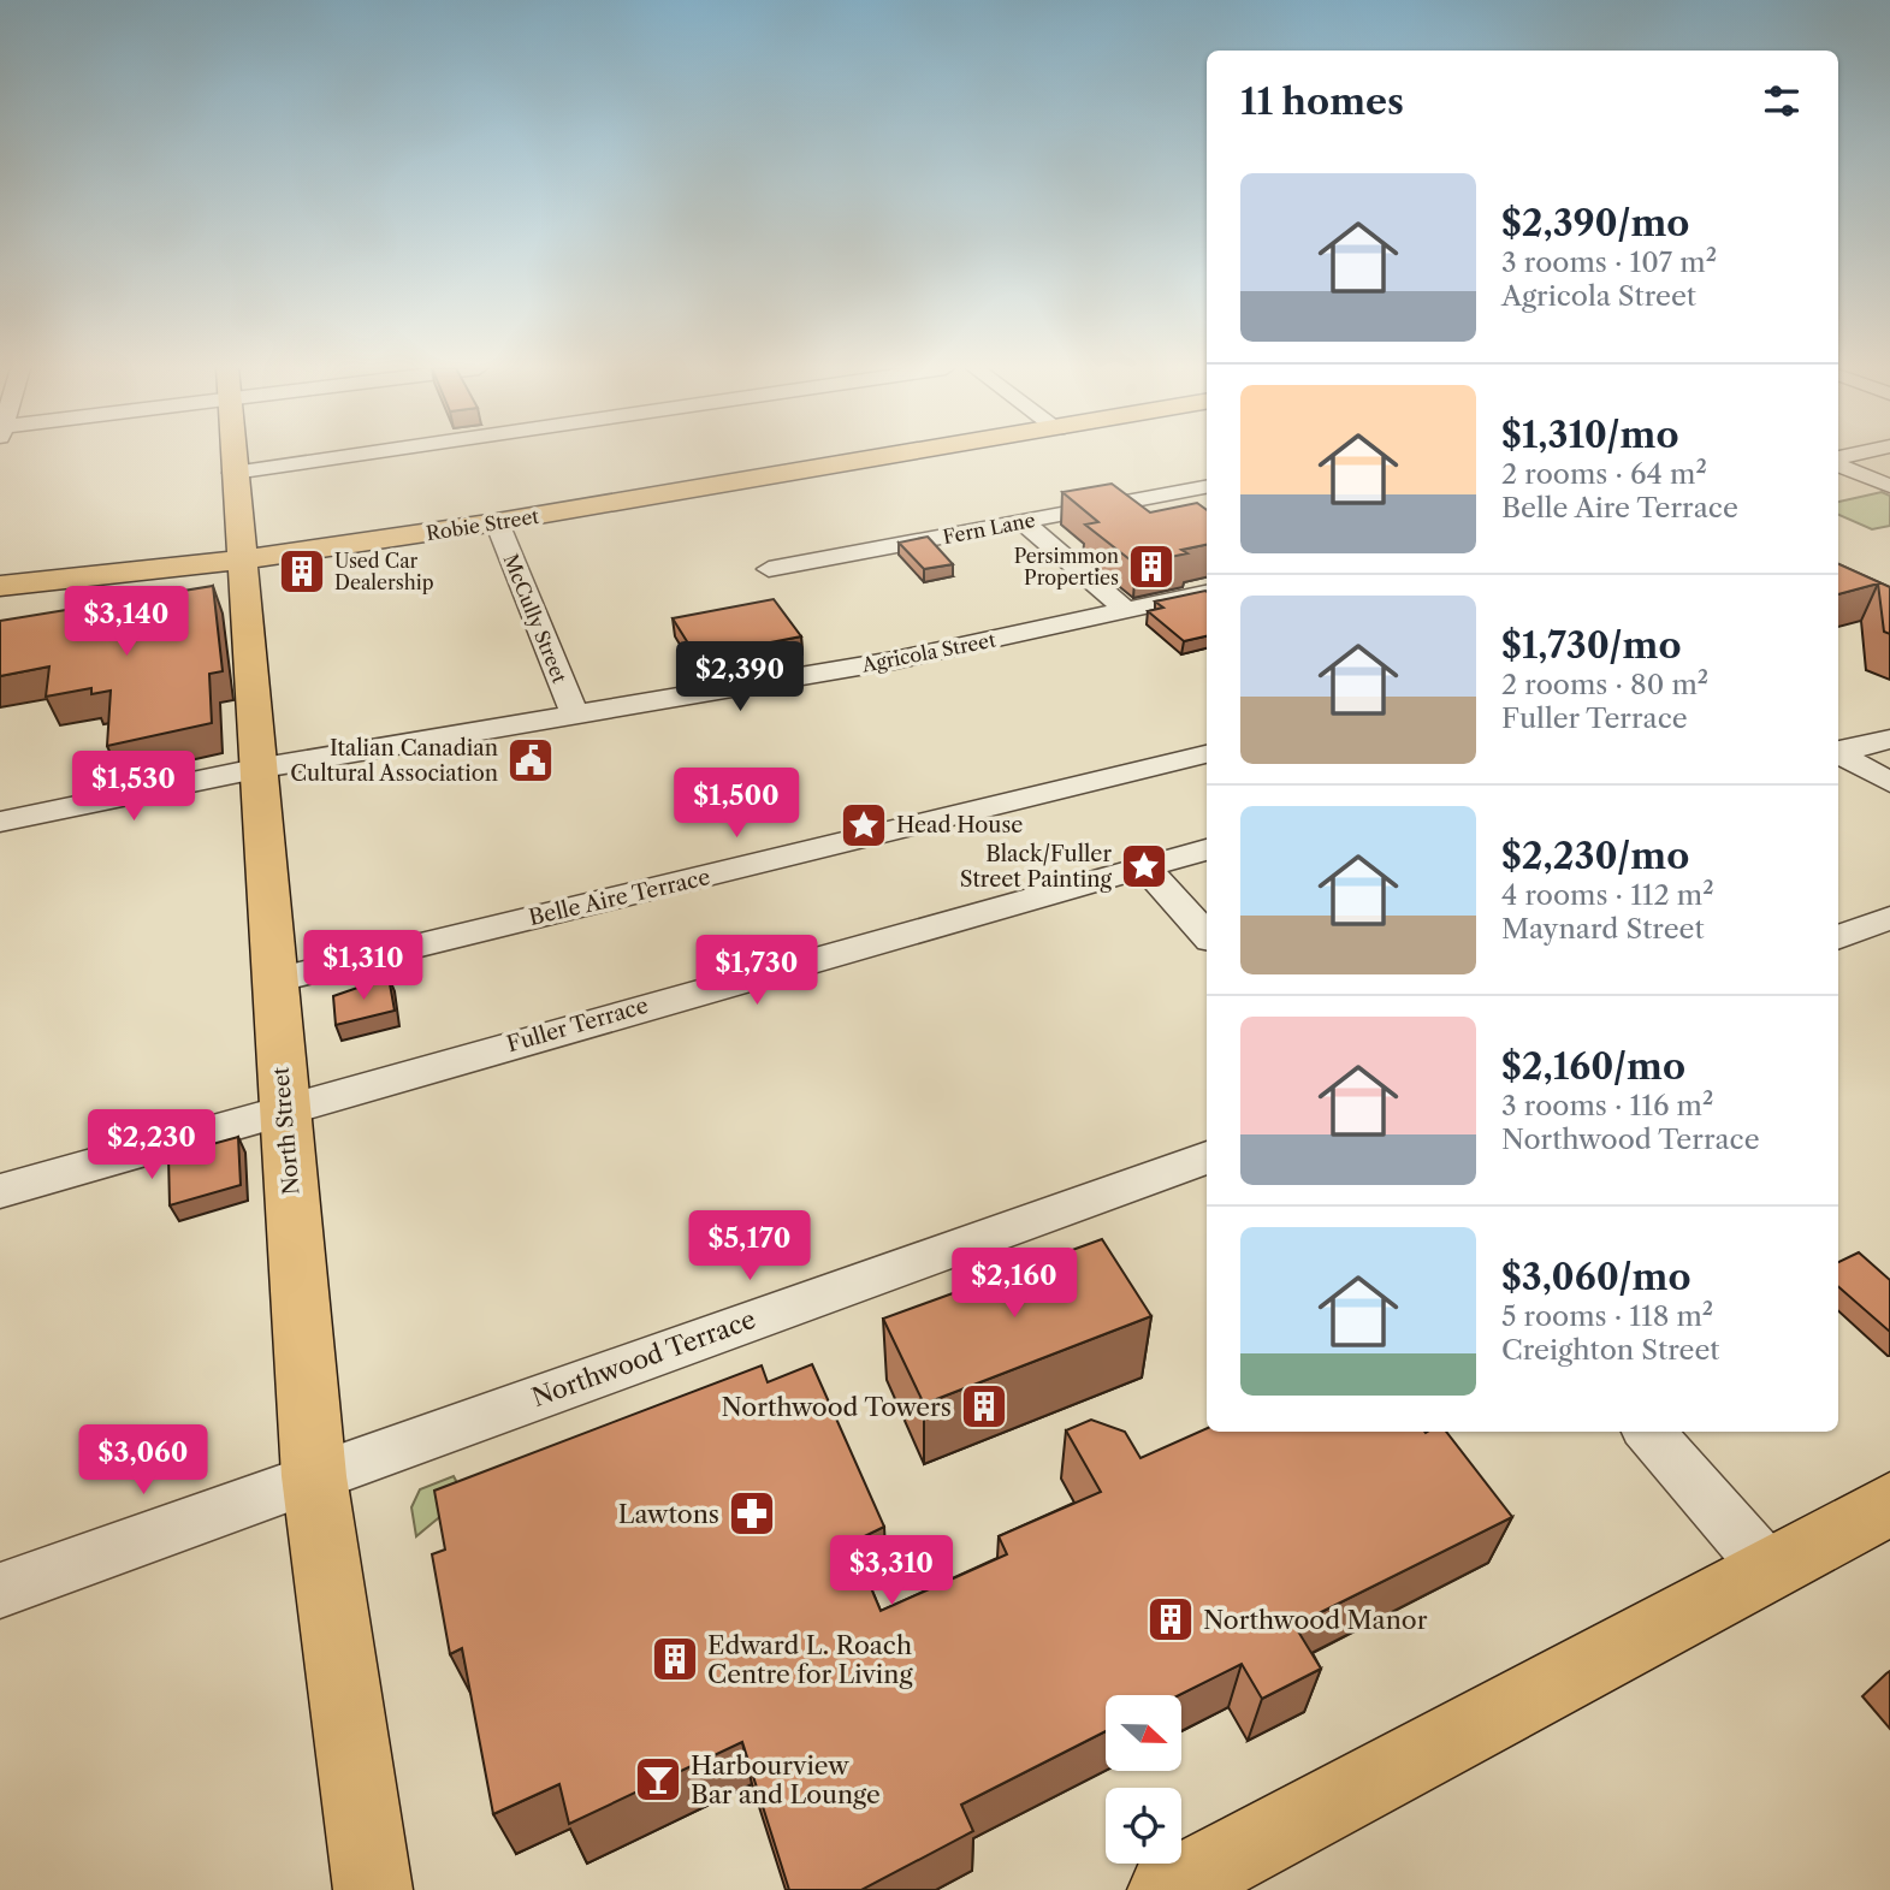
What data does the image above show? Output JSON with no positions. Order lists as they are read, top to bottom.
{
  "streets": {
    "main road": ["Robie Street", "North Street"],
    "street": [
      "Fern Lane",
      "McCully Street",
      "Agricola Street",
      "Belle Aire Terrace",
      "Fuller Terrace",
      "Northwood Terrace"
    ]
  },
  "crossings": [
    ["Robie Street", "McCully Street"],
    ["Robie Street", "North Street"],
    ["McCully Street", "Agricola Street"],
    ["Agricola Street", "North Street"],
    ["Belle Aire Terrace", "North Street"],
    ["Fuller Terrace", "North Street"],
    ["North Street", "Northwood Terrace"]
  ],
  "places": {
    "building": [
      "Persimmon Properties",
      "Used Car Dealership",
      "Northwood Towers",
      "Northwood Manor",
      "Edward L. Roach Centre for Living"
    ],
    "public building": ["Italian Canadian Cultural Association"],
    "place": ["Head House", "Black/Fuller Street Painting"],
    "pharmacy": ["Lawtons"],
    "bar": ["Harbourview Bar and Lounge"]
  },
  "north": "right",
  "page": {
    "heading": "11 homes",
    "list": [
      {
        "name": "$2,390/mo",
        "note": "3 rooms · 107 m² · Agricola Street"
      },
      {
        "name": "$1,310/mo",
        "note": "2 rooms · 64 m² · Belle Aire Terrace"
      },
      {
        "name": "$1,730/mo",
        "note": "2 rooms · 80 m² · Fuller Terrace"
      },
      {
        "name": "$2,230/mo",
        "note": "4 rooms · 112 m² · Maynard Street"
      },
      {
        "name": "$2,160/mo",
        "note": "3 rooms · 116 m² · Northwood Terrace"
      },
      {
        "name": "$3,060/mo",
        "note": "5 rooms · 118 m² · Creighton Street"
      }
    ],
    "price": [
      "$3,140",
      "$2,390",
      "$1,530",
      "$1,500",
      "$1,310",
      "$1,730",
      "$2,230",
      "$5,170",
      "$2,160",
      "$3,060",
      "$3,310"
    ]
  }
}
